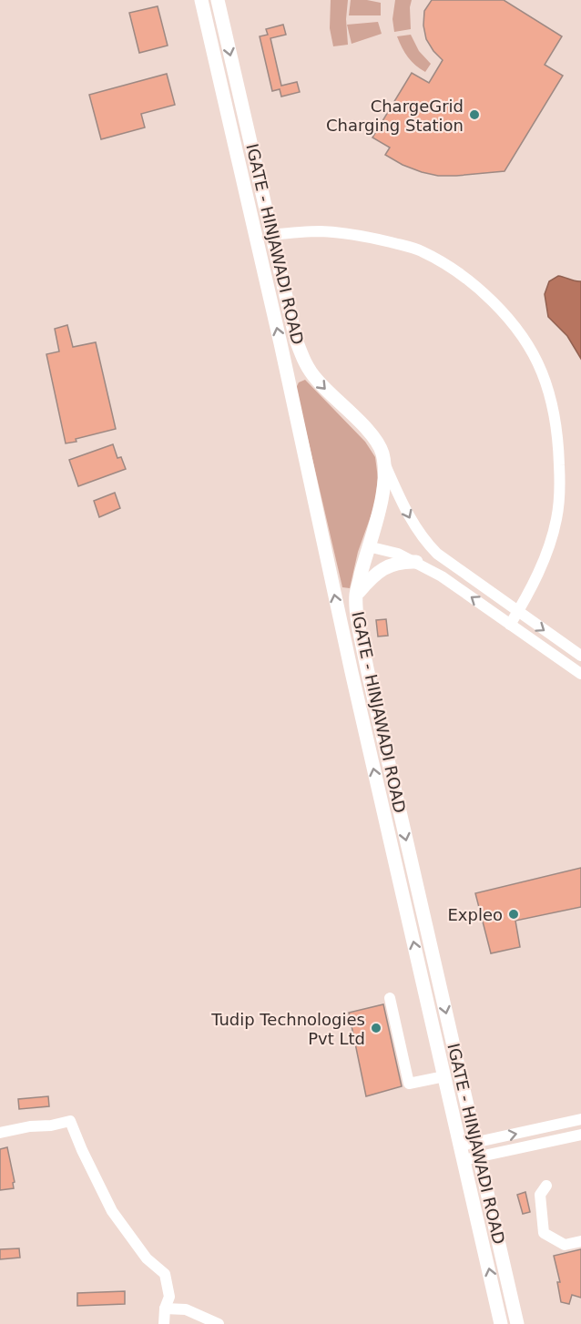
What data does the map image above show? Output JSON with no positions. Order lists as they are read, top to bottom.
{
  "streets": {
    "main road": ["IGATE - HINJAWADI ROAD"]
  },
  "places": ["ChargeGrid Charging Station", "Expleo", "Tudip Technologies Pvt Ltd"]
}
